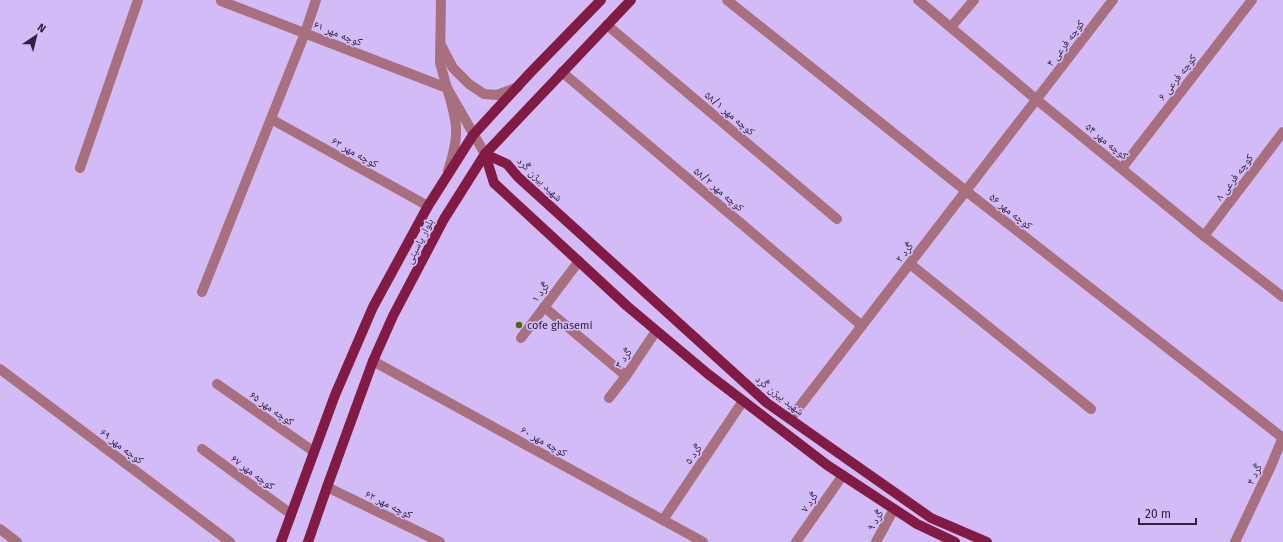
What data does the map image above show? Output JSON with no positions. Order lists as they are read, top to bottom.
{
  "streets": {
    "main road": ["شهید بیژن گُرد", "بلوار یاسینی"],
    "street": [
      "کوچه مهر ۶۱",
      "کوچه فرعی ۴",
      "کوچه فرعی ۶",
      "کوچه مهر ۵۸/۱",
      "کوچه مهر ۵۴",
      "کوچه مهر ۶۳",
      "کوچه فرعی ۸",
      "کوچه مهر ۵۸/۲",
      "کوچه مهر ۵۶",
      "گُرد ۲",
      "گُرد ۱",
      "گُرد ۳",
      "کوچه مهر ۶۵",
      "کوچه مهر ۶۰",
      "کوچه مهر ۶۹",
      "گُرد ۵",
      "کوچه مهر ۶۷",
      "گُرد ۴",
      "گُرد ۷",
      "کوچه مهر ۶۲",
      "گُرد ۹"
    ]
  },
  "crossings": [
    ["کوچه فرعی ۴", "کوچه مهر ۵۴"],
    ["کوچه فرعی ۴", "گُرد ۲"],
    ["کوچه فرعی ۶", "کوچه مهر ۵۴"],
    ["کوچه مهر ۵۸/۱", "بلوار یاسینی"],
    ["کوچه مهر ۵۴", "کوچه فرعی ۸"],
    ["کوچه مهر ۵۴", "گُرد ۲"],
    ["کوچه مهر ۶۳", "بلوار یاسینی"],
    ["شهید بیژن گُرد", "بلوار یاسینی"],
    ["شهید بیژن گُرد", "گُرد ۲"],
    ["کوچه مهر ۵۸/۲", "بلوار یاسینی"],
    ["کوچه مهر ۵۸/۲", "گُرد ۲"],
    ["کوچه مهر ۵۶", "گُرد ۲"],
    ["کوچه مهر ۵۶", "گُرد ۴"],
    ["بلوار یاسینی", "کوچه مهر ۶۵"],
    ["بلوار یاسینی", "کوچه مهر ۶۰"],
    ["بلوار یاسینی", "کوچه مهر ۶۷"],
    ["بلوار یاسینی", "کوچه مهر ۶۲"],
    ["کوچه مهر ۶۰", "گُرد ۵"]
  ],
  "places": ["cofe ghasemi"],
  "scale_bar": "20 m",
  "north": "top right"
}
